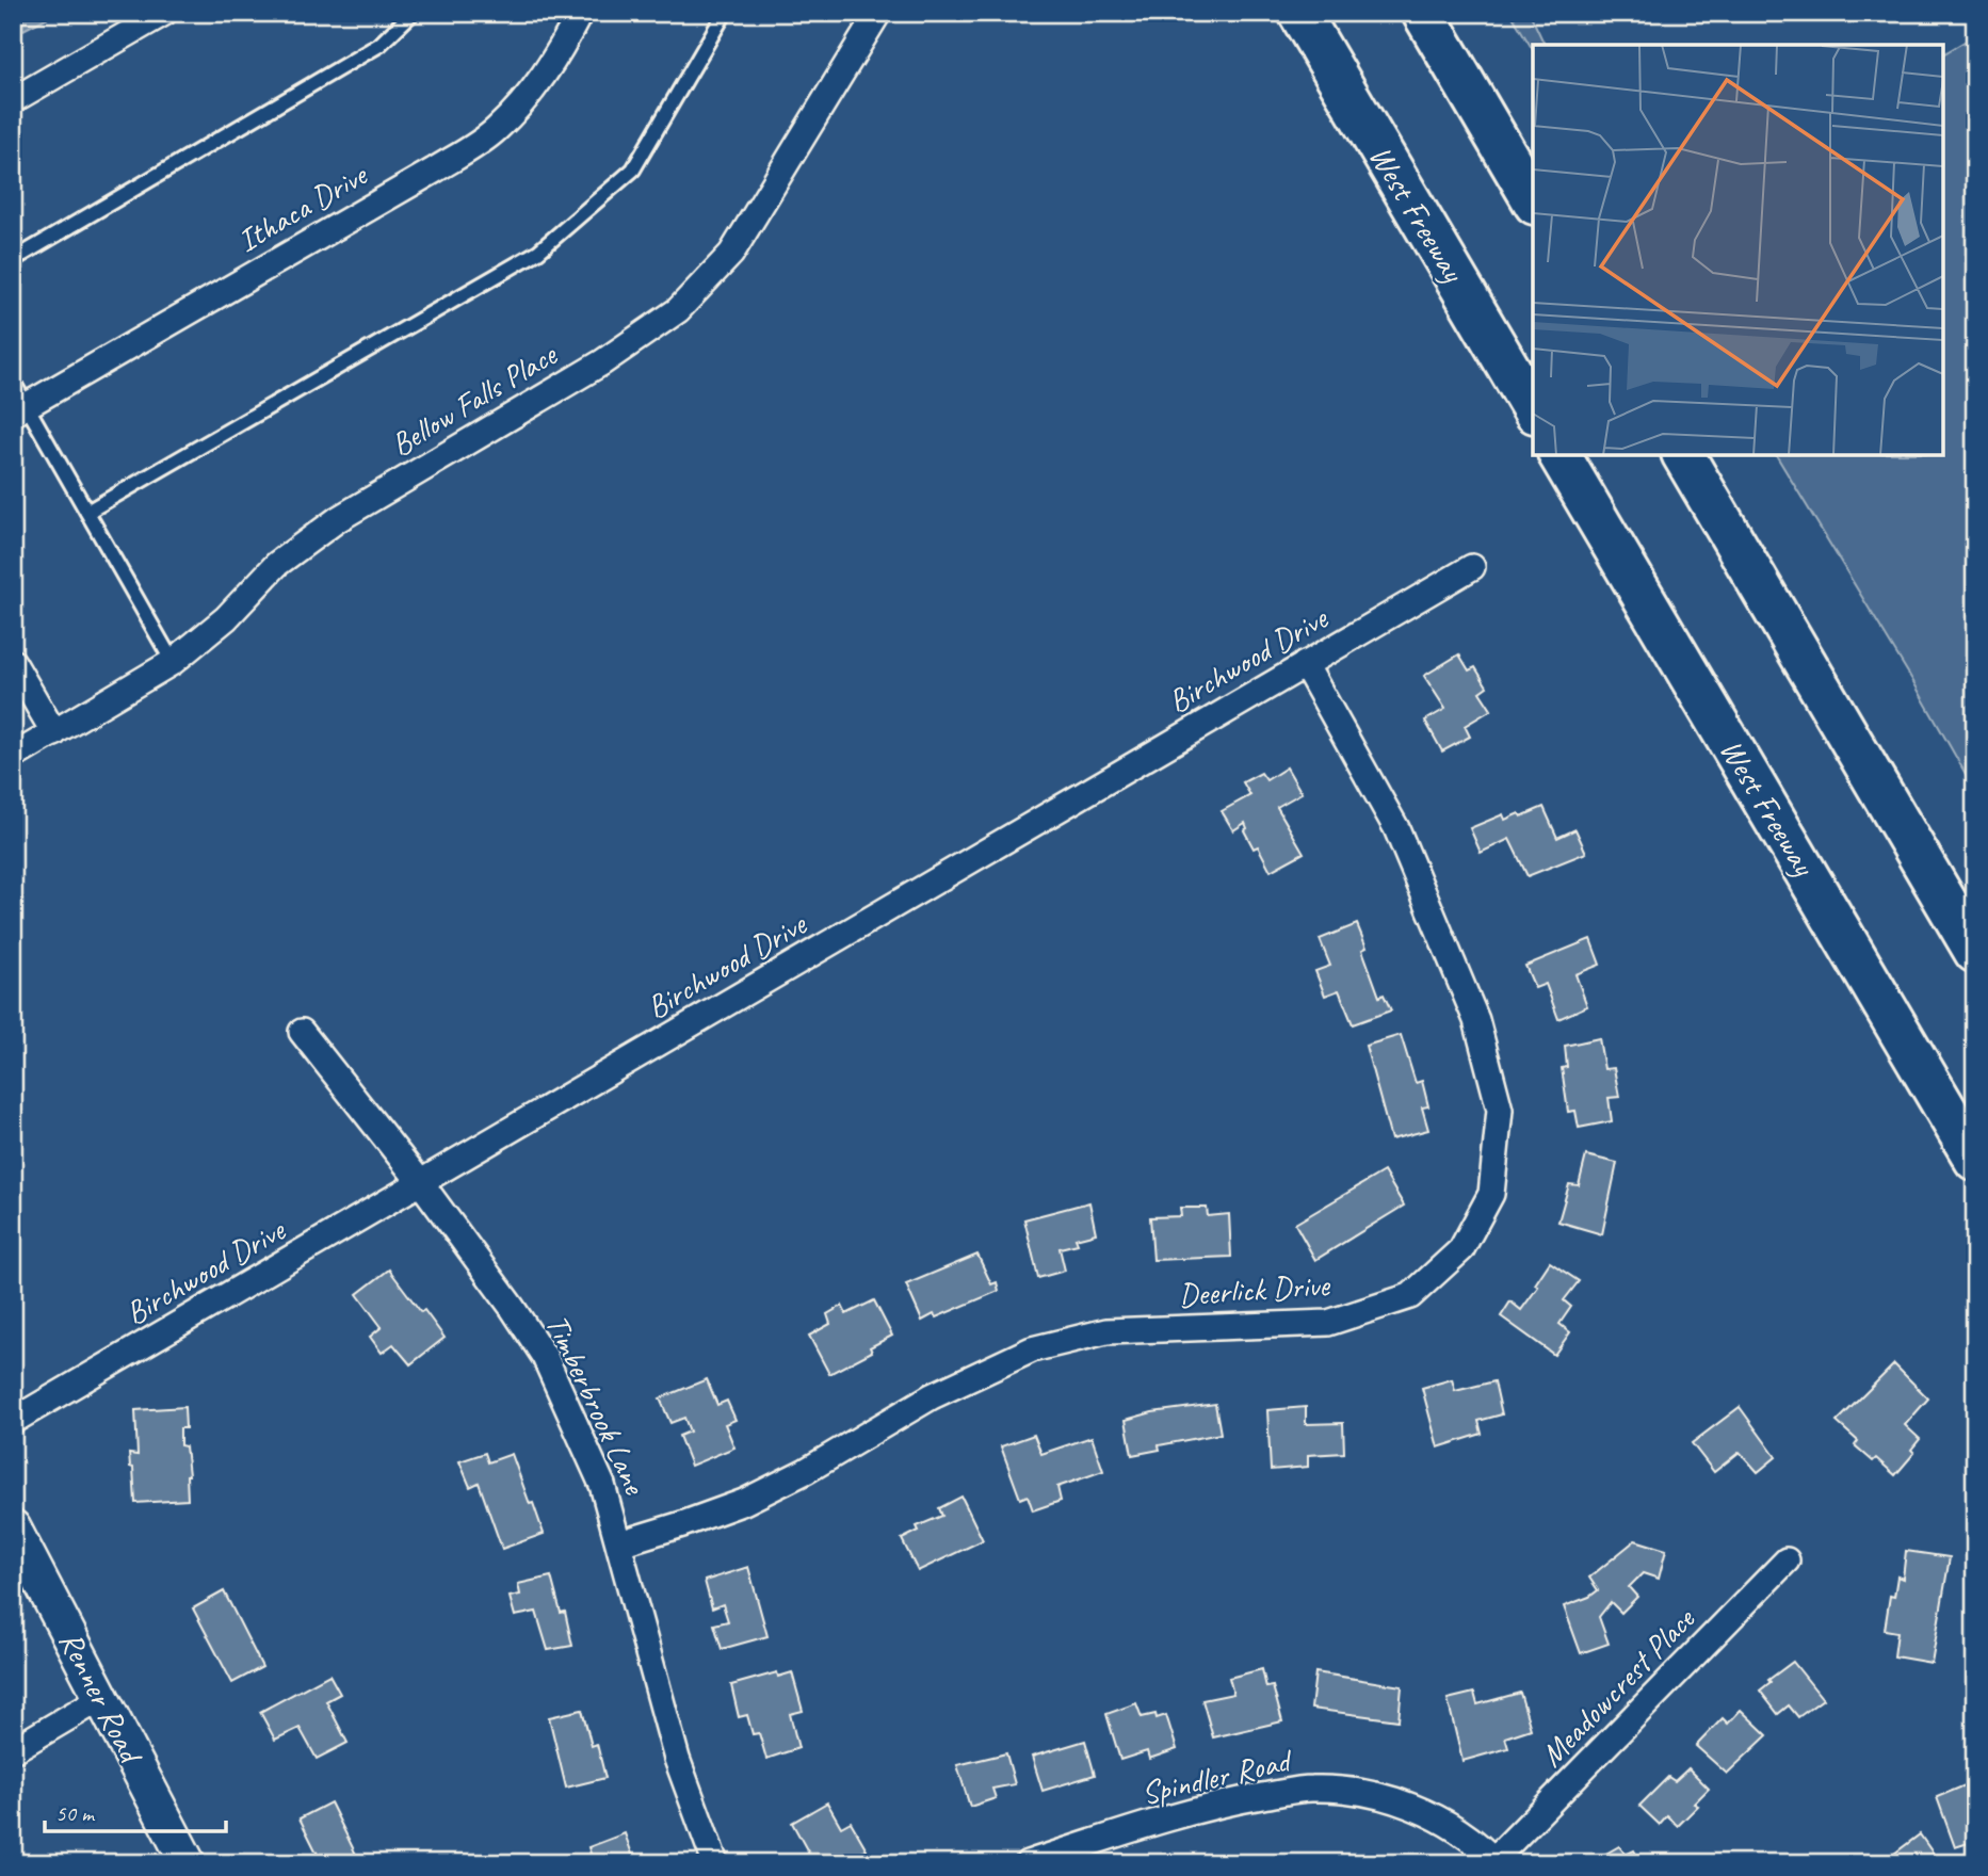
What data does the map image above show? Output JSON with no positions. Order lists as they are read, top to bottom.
{
  "streets": {
    "highway": ["West Freeway"],
    "main road": ["Renner Road"],
    "street": [
      "Ithaca Drive",
      "Bellow Falls Place",
      "Birchwood Drive",
      "Deerlick Drive",
      "Timberbrook Lane",
      "Meadowcrest Place",
      "Spindler Road"
    ]
  },
  "crossings": [
    ["Birchwood Drive", "Deerlick Drive"],
    ["Birchwood Drive", "Timberbrook Lane"],
    ["Deerlick Drive", "Timberbrook Lane"],
    ["Meadowcrest Place", "Spindler Road"]
  ],
  "scale_bar": "50 m"
}
